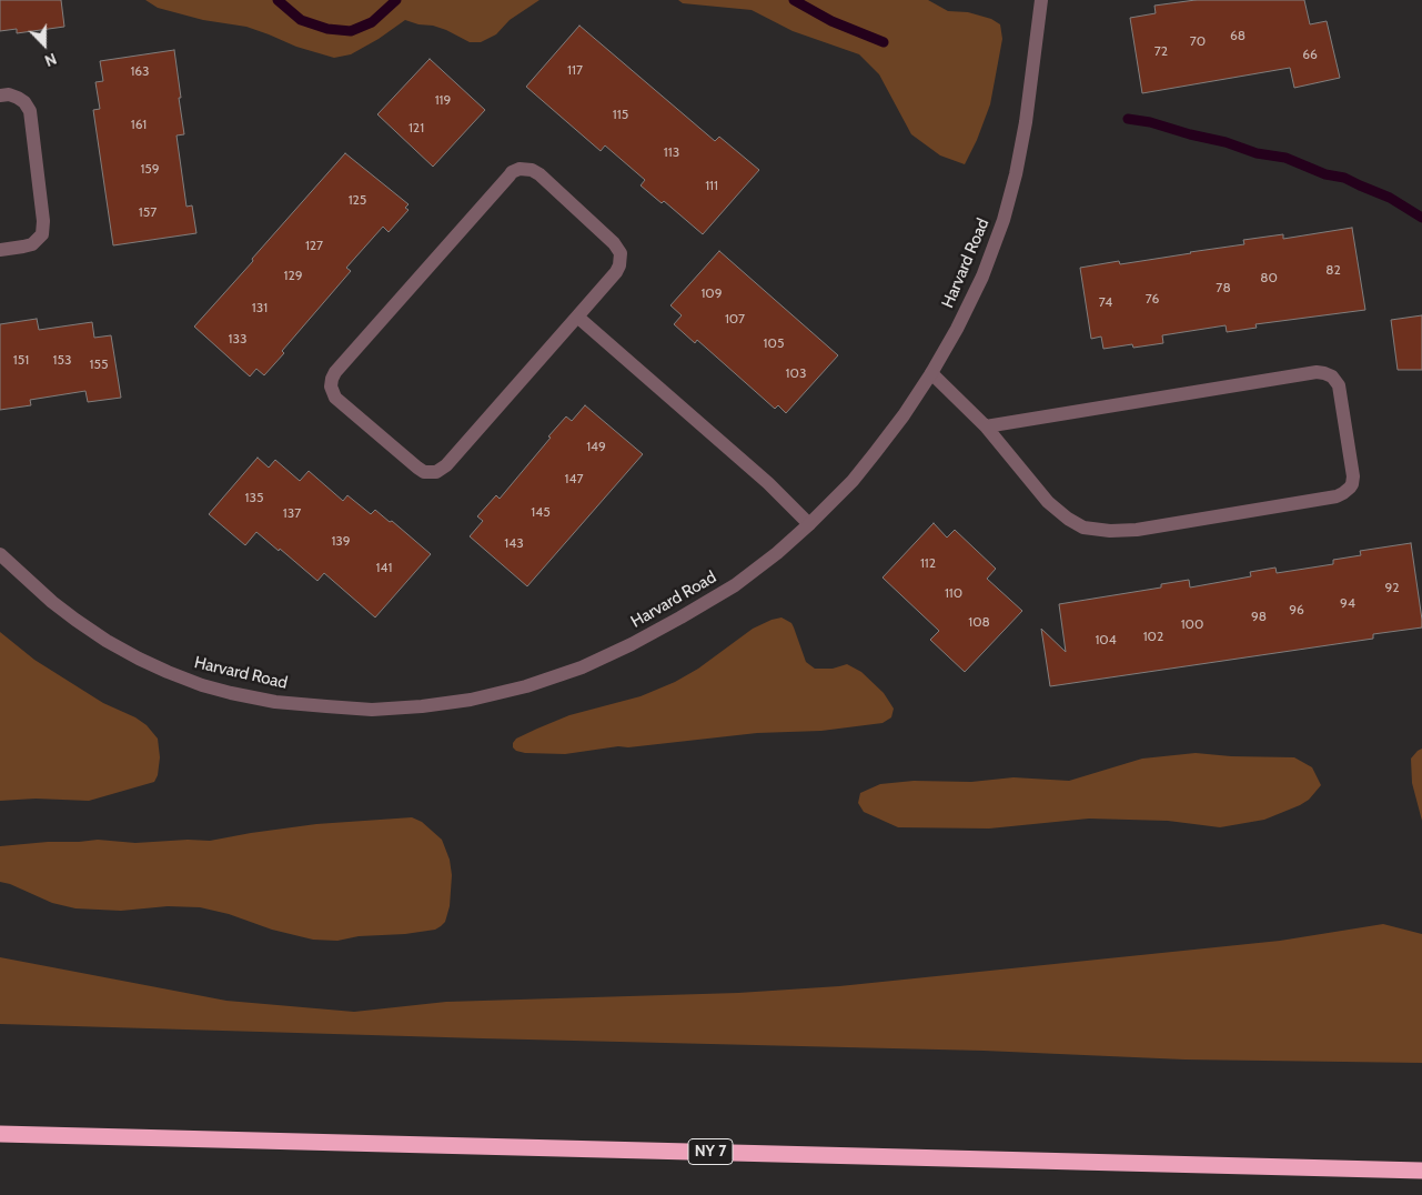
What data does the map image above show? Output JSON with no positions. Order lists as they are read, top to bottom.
{
  "streets": {
    "highway": ["NY 7"],
    "street": ["Harvard Road"]
  },
  "house_numbers": [
    "68",
    "70",
    "72",
    "66",
    "117",
    "163",
    "119",
    "115",
    "161",
    "121",
    "113",
    "159",
    "111",
    "125",
    "157",
    "127",
    "82",
    "129",
    "80",
    "78",
    "109",
    "76",
    "74",
    "131",
    "107",
    "133",
    "105",
    "151",
    "153",
    "155",
    "103",
    "149",
    "147",
    "135",
    "145",
    "137",
    "139",
    "143",
    "112",
    "141",
    "92",
    "110",
    "94",
    "96",
    "98",
    "108",
    "100",
    "102",
    "104"
  ],
  "north": "bottom"
}
